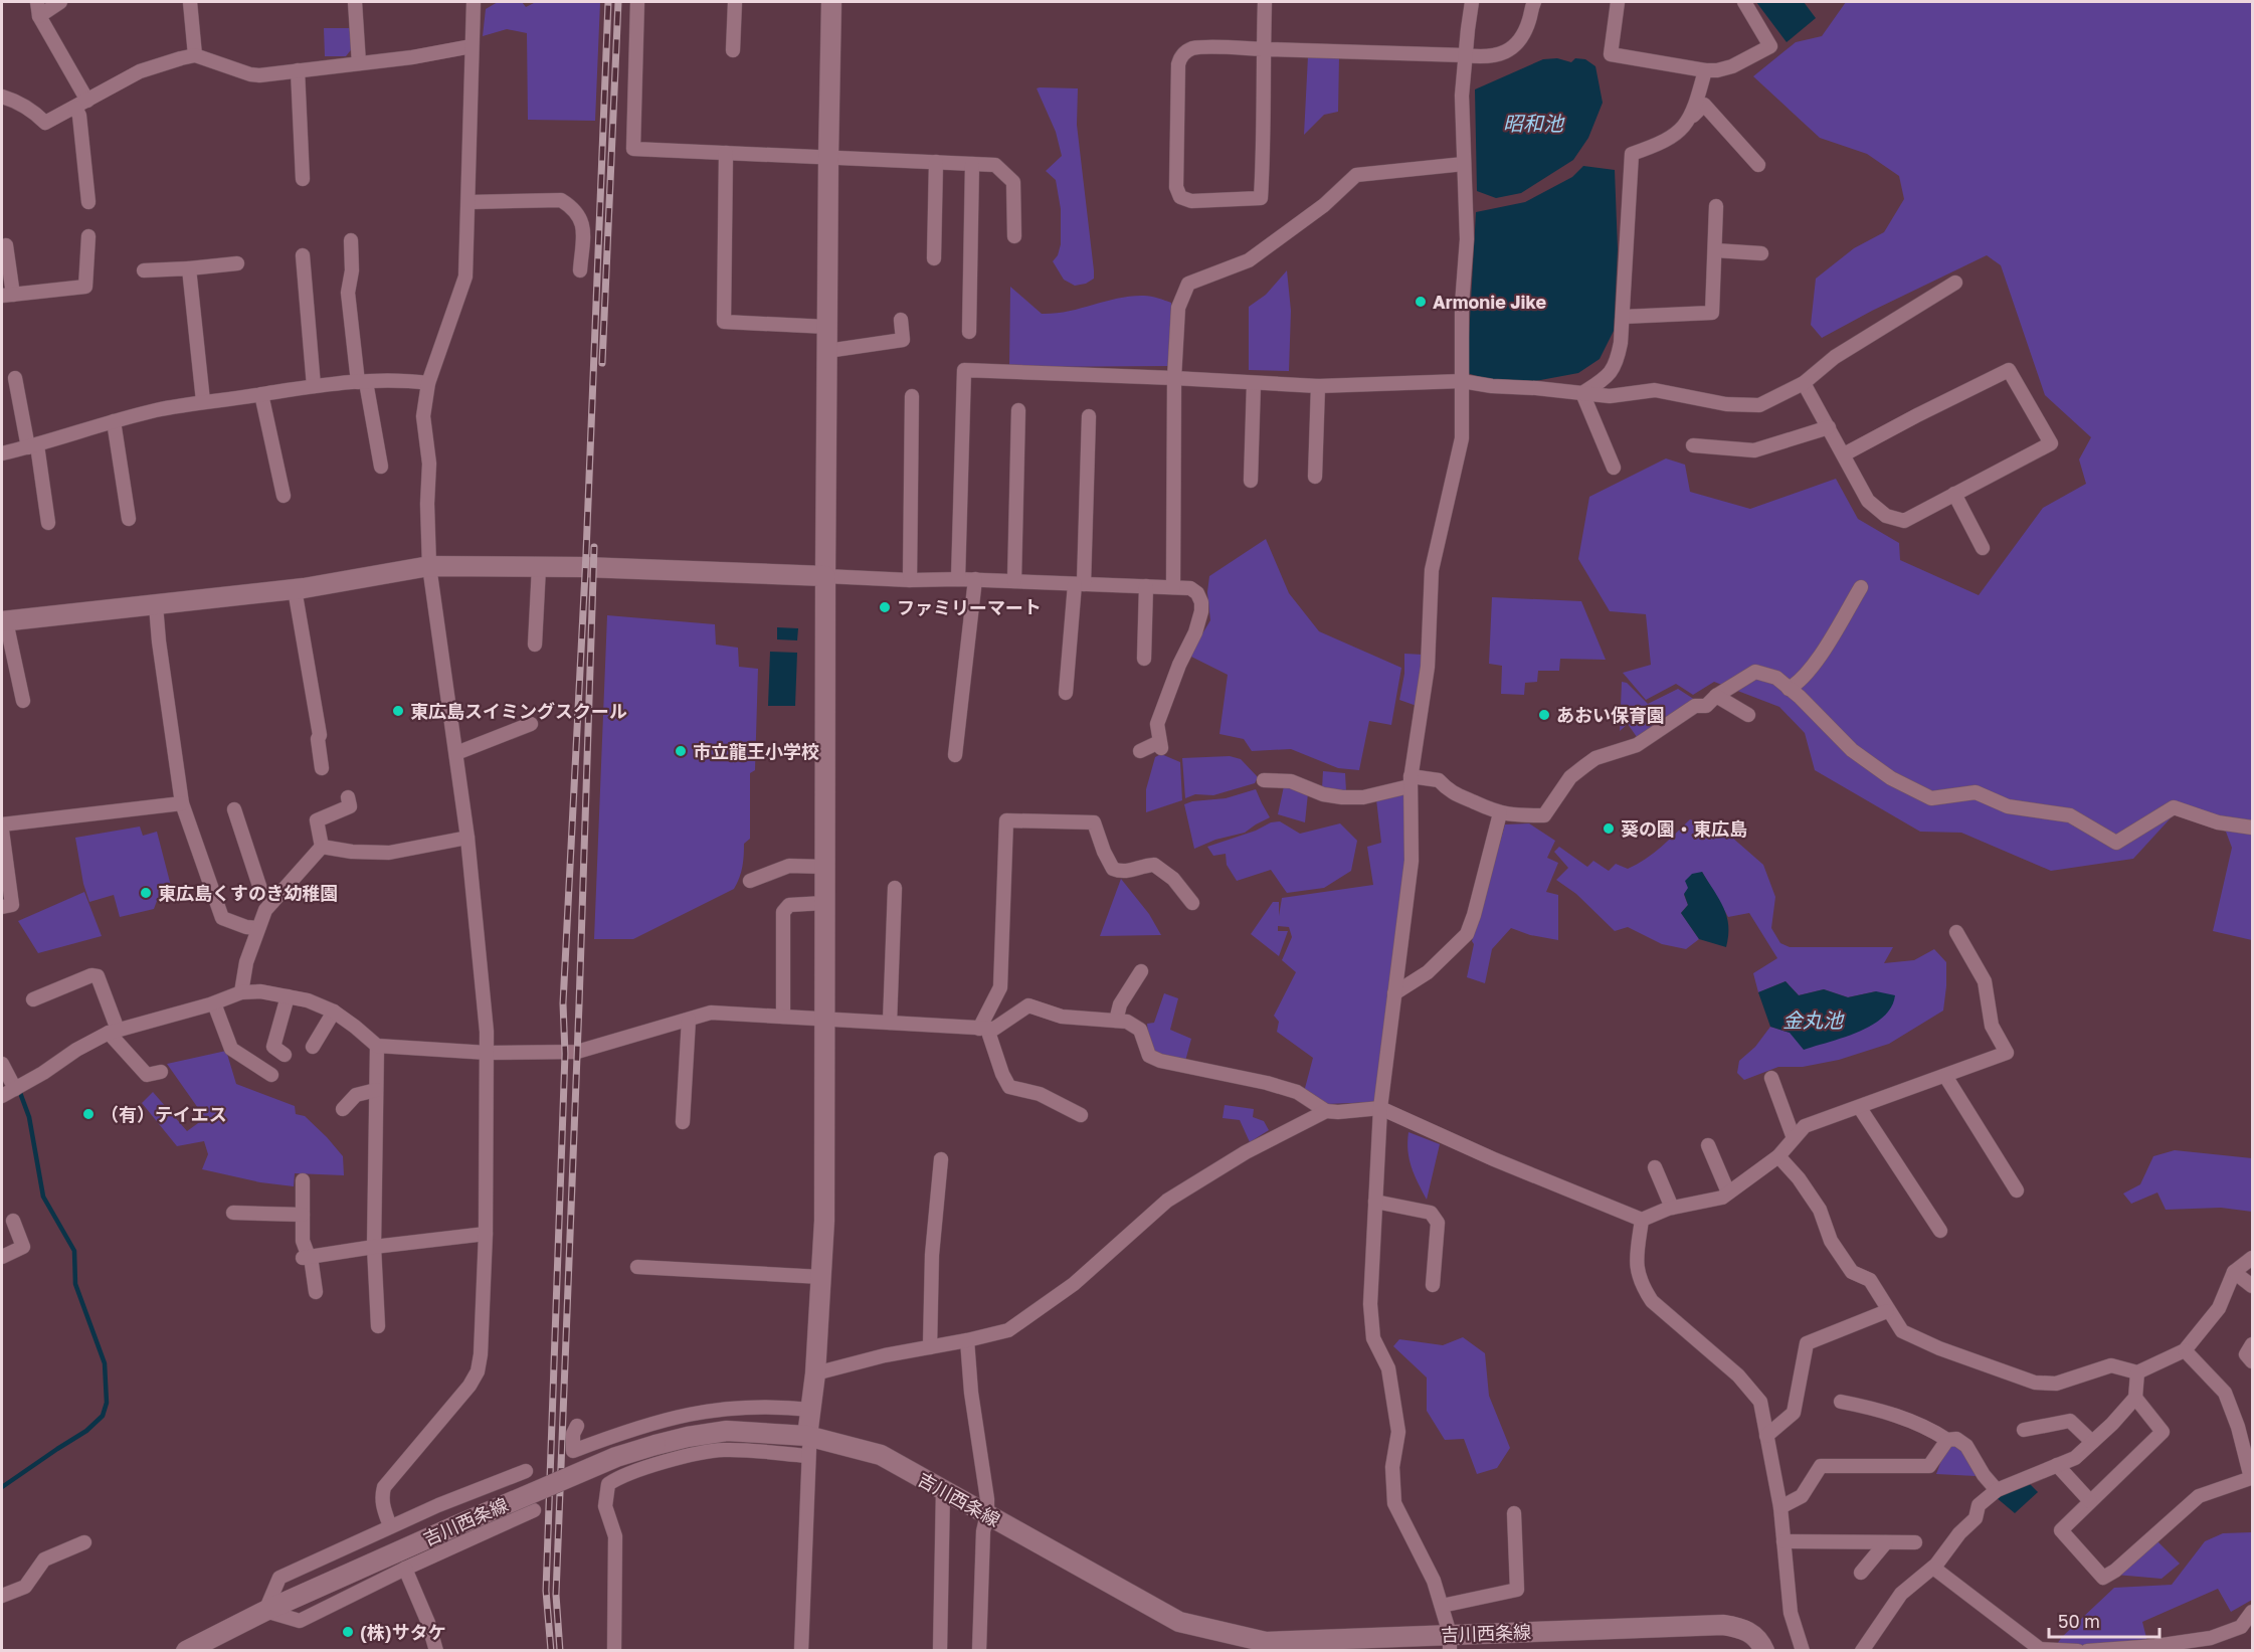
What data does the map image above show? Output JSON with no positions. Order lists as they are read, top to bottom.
{
  "streets": {
    "street": ["吉川西条線"]
  },
  "water": ["昭和池", "金丸池"],
  "places": [
    "Armonie Jike",
    "ファミリーマート",
    "東広島スイミングスクール",
    "あおい保育園",
    "市立龍王小学校",
    "葵の園・東広島",
    "東広島くすのき幼稚園",
    "（有）テイエス",
    "(株)サタケ"
  ],
  "scale_bar": "50 m"
}
